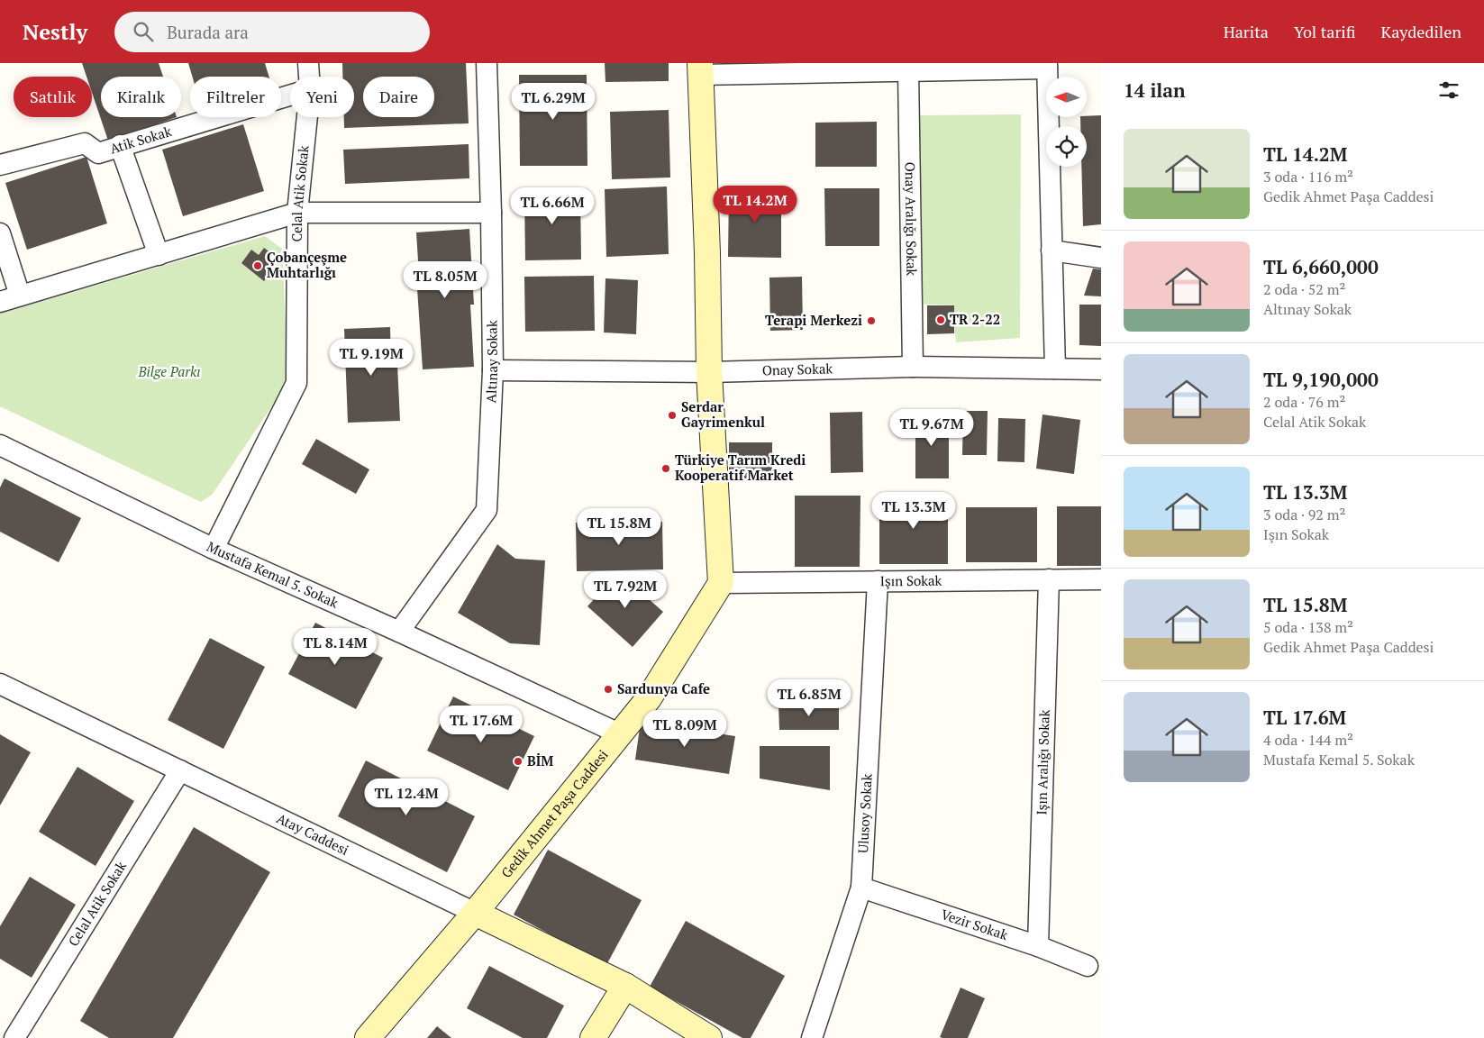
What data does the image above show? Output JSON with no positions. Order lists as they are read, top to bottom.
{
  "streets": {
    "street": [
      "Atik Sokak",
      "Celal Atik Sokak",
      "Onay Aralığı Sokak",
      "Altınay Sokak",
      "Onay Sokak",
      "Mustafa Kemal 5. Sokak",
      "Işın Sokak",
      "Işın Aralığı Sokak",
      "Ulusoy Sokak",
      "Gedik Ahmet Paşa Caddesi",
      "Atay Caddesi",
      "Vezir Sokak"
    ]
  },
  "crossings": [
    ["Celal Atik Sokak", "Mustafa Kemal 5. Sokak"],
    ["Celal Atik Sokak", "Atay Caddesi"],
    ["Onay Aralığı Sokak", "Onay Sokak"],
    ["Altınay Sokak", "Onay Sokak"],
    ["Altınay Sokak", "Mustafa Kemal 5. Sokak"],
    ["Mustafa Kemal 5. Sokak", "Gedik Ahmet Paşa Caddesi"],
    ["Işın Sokak", "Işın Aralığı Sokak"],
    ["Işın Sokak", "Ulusoy Sokak"],
    ["Işın Sokak", "Gedik Ahmet Paşa Caddesi"],
    ["Işın Aralığı Sokak", "Vezir Sokak"],
    ["Ulusoy Sokak", "Vezir Sokak"],
    ["Gedik Ahmet Paşa Caddesi", "Atay Caddesi"]
  ],
  "parks": ["Bilge Parkı"],
  "places": [
    "Çobançeşme Muhtarlığı",
    "TR 2-22",
    "Terapi Merkezi",
    "Serdar Gayrimenkul",
    "Türkiye Tarım Kredi Kooperatif Market",
    "Sardunya Cafe",
    "BİM"
  ],
  "north": "left",
  "page": {
    "header": "Nestly",
    "search": "Burada ara",
    "nav": ["Harita", "Yol tarifi", "Kaydedilen"],
    "heading": "14 ilan",
    "chip": [
      "Satılık",
      "Kiralık",
      "Filtreler",
      "Yeni",
      "Daire"
    ],
    "price": [
      "TL 6.29M",
      "TL 14.2M",
      "TL 6.66M",
      "TL 8.05M",
      "TL 9.19M",
      "TL 9.67M",
      "TL 13.3M",
      "TL 15.8M",
      "TL 7.92M",
      "TL 8.14M",
      "TL 6.85M",
      "TL 17.6M",
      "TL 8.09M",
      "TL 12.4M"
    ],
    "list": [
      {
        "name": "TL 14.2M",
        "note": "3 oda · 116 m² · Gedik Ahmet Paşa Caddesi"
      },
      {
        "name": "TL 6,660,000",
        "note": "2 oda · 52 m² · Altınay Sokak"
      },
      {
        "name": "TL 9,190,000",
        "note": "2 oda · 76 m² · Celal Atik Sokak"
      },
      {
        "name": "TL 13.3M",
        "note": "3 oda · 92 m² · Işın Sokak"
      },
      {
        "name": "TL 15.8M",
        "note": "5 oda · 138 m² · Gedik Ahmet Paşa Caddesi"
      },
      {
        "name": "TL 17.6M",
        "note": "4 oda · 144 m² · Mustafa Kemal 5. Sokak"
      }
    ]
  }
}
